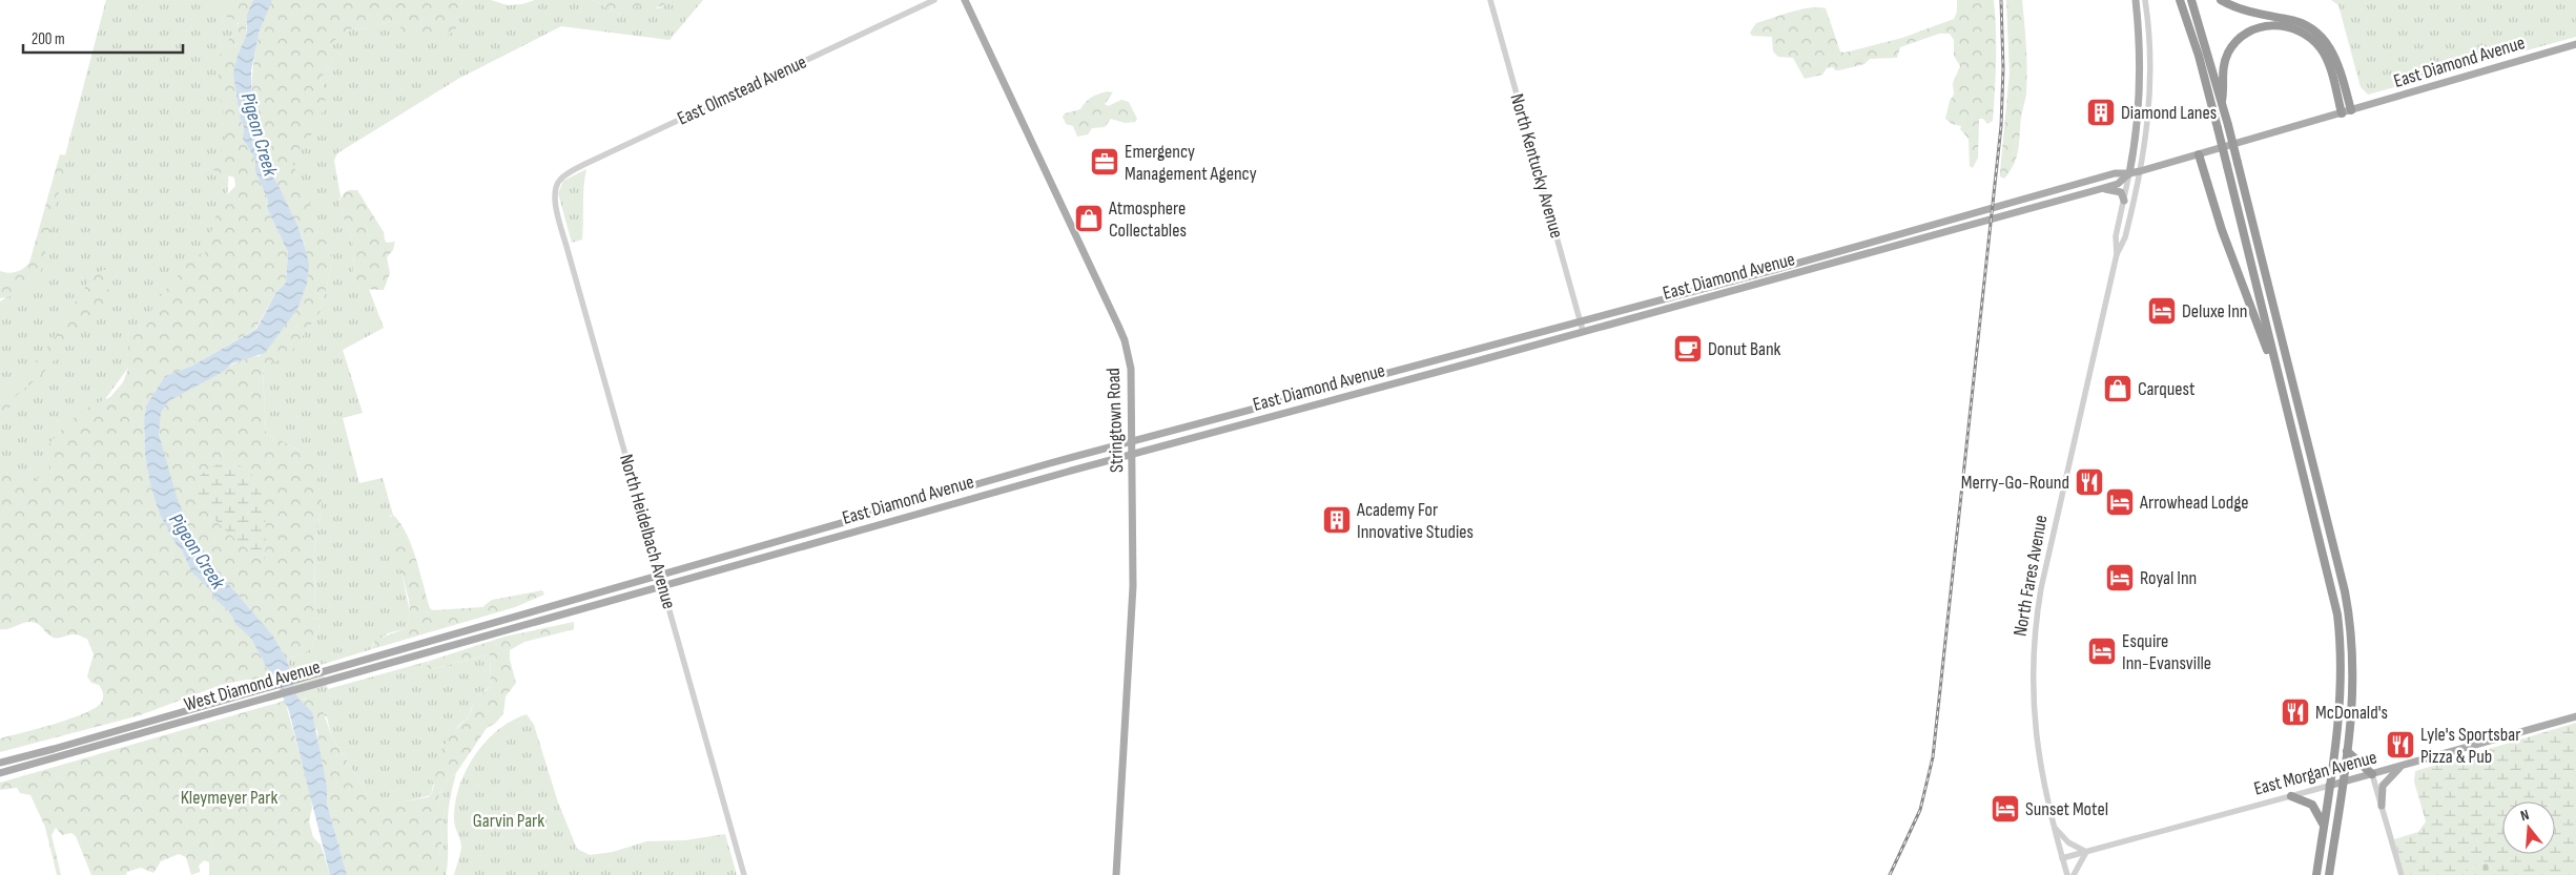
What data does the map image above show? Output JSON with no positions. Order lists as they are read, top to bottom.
{
  "streets": {
    "main road": [
      "East Diamond Avenue",
      "Stringtown Road",
      "North Fares Avenue",
      "West Diamond Avenue",
      "East Morgan Avenue"
    ],
    "street": ["East Olmstead Avenue", "North Kentucky Avenue", "North Heidelbach Avenue"]
  },
  "crossings": [
    ["East Diamond Avenue", "North Kentucky Avenue"],
    ["East Diamond Avenue", "Stringtown Road"],
    ["East Diamond Avenue", "North Heidelbach Avenue"],
    ["East Diamond Avenue", "North Fares Avenue"],
    ["East Diamond Avenue", "West Diamond Avenue"],
    ["East Olmstead Avenue", "North Heidelbach Avenue"],
    ["North Fares Avenue", "East Morgan Avenue"]
  ],
  "water": ["Pigeon Creek"],
  "parks": ["Kleymeyer Park", "Garvin Park"],
  "places": {
    "building": ["Diamond Lanes", "Academy For Innovative Studies"],
    "office": ["Emergency Management Agency"],
    "shop": ["Atmosphere Collectables", "Carquest"],
    "hotel": [
      "Deluxe Inn",
      "Arrowhead Lodge",
      "Royal Inn",
      "Esquire Inn-Evansville",
      "Sunset Motel"
    ],
    "cafe": ["Donut Bank"],
    "restaurant": ["Merry-Go-Round", "McDonald's", "Lyle's Sportsbar Pizza & Pub"]
  },
  "scale_bar": "200 m",
  "north": "top"
}
